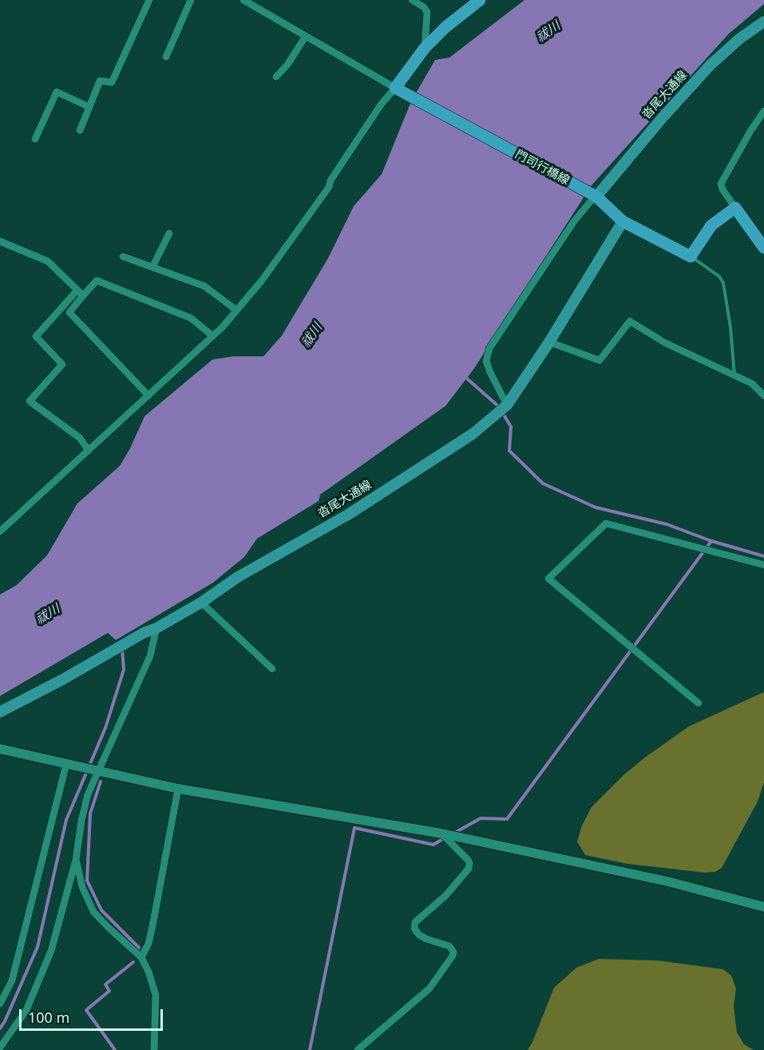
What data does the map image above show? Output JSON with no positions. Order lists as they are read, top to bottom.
{
  "streets": {
    "main road": ["沓尾大通線", "門司行橋線"]
  },
  "crossings": [
    ["沓尾大通線", "門司行橋線"]
  ],
  "water": ["祓川"],
  "scale_bar": "100 m"
}
